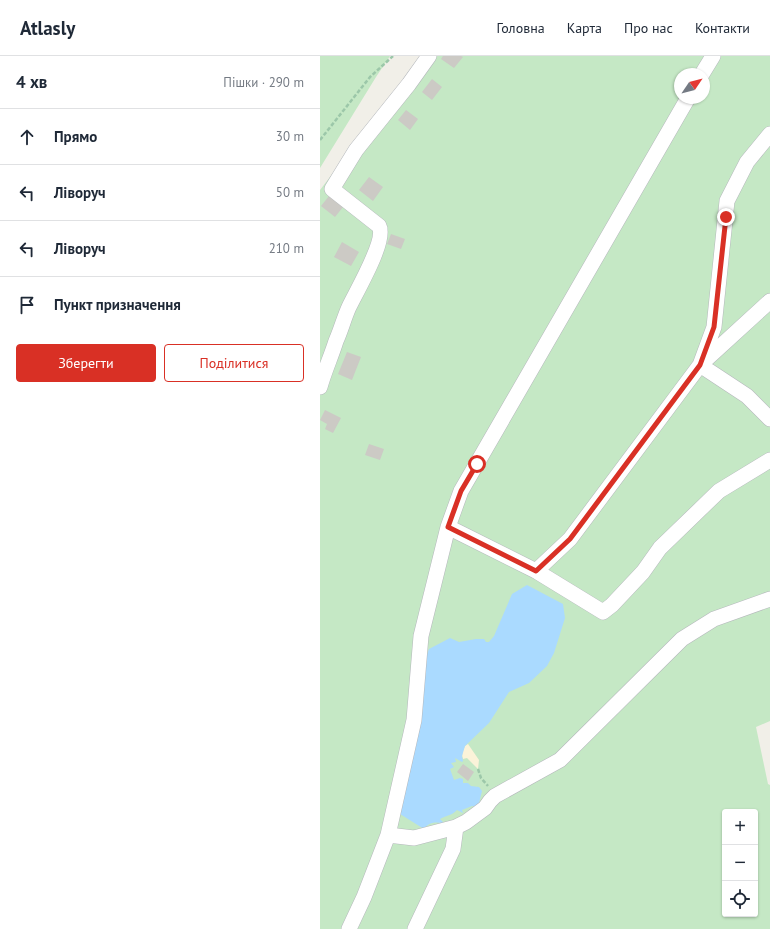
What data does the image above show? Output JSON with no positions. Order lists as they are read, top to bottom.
{
  "north": "top right",
  "page": {
    "header": "Atlasly",
    "nav": [
      "Головна",
      "Карта",
      "Про нас",
      "Контакти"
    ],
    "heading": ["4 хв", "Пішки · 290 m"],
    "list": [
      ["Прямо", "30 m"],
      ["Ліворуч", "50 m"],
      ["Ліворуч", "210 m"],
      "Пункт призначення"
    ],
    "buttons": ["Зберегти", "Поділитися"],
    "map_buttons": ["+", "−"]
  }
}
